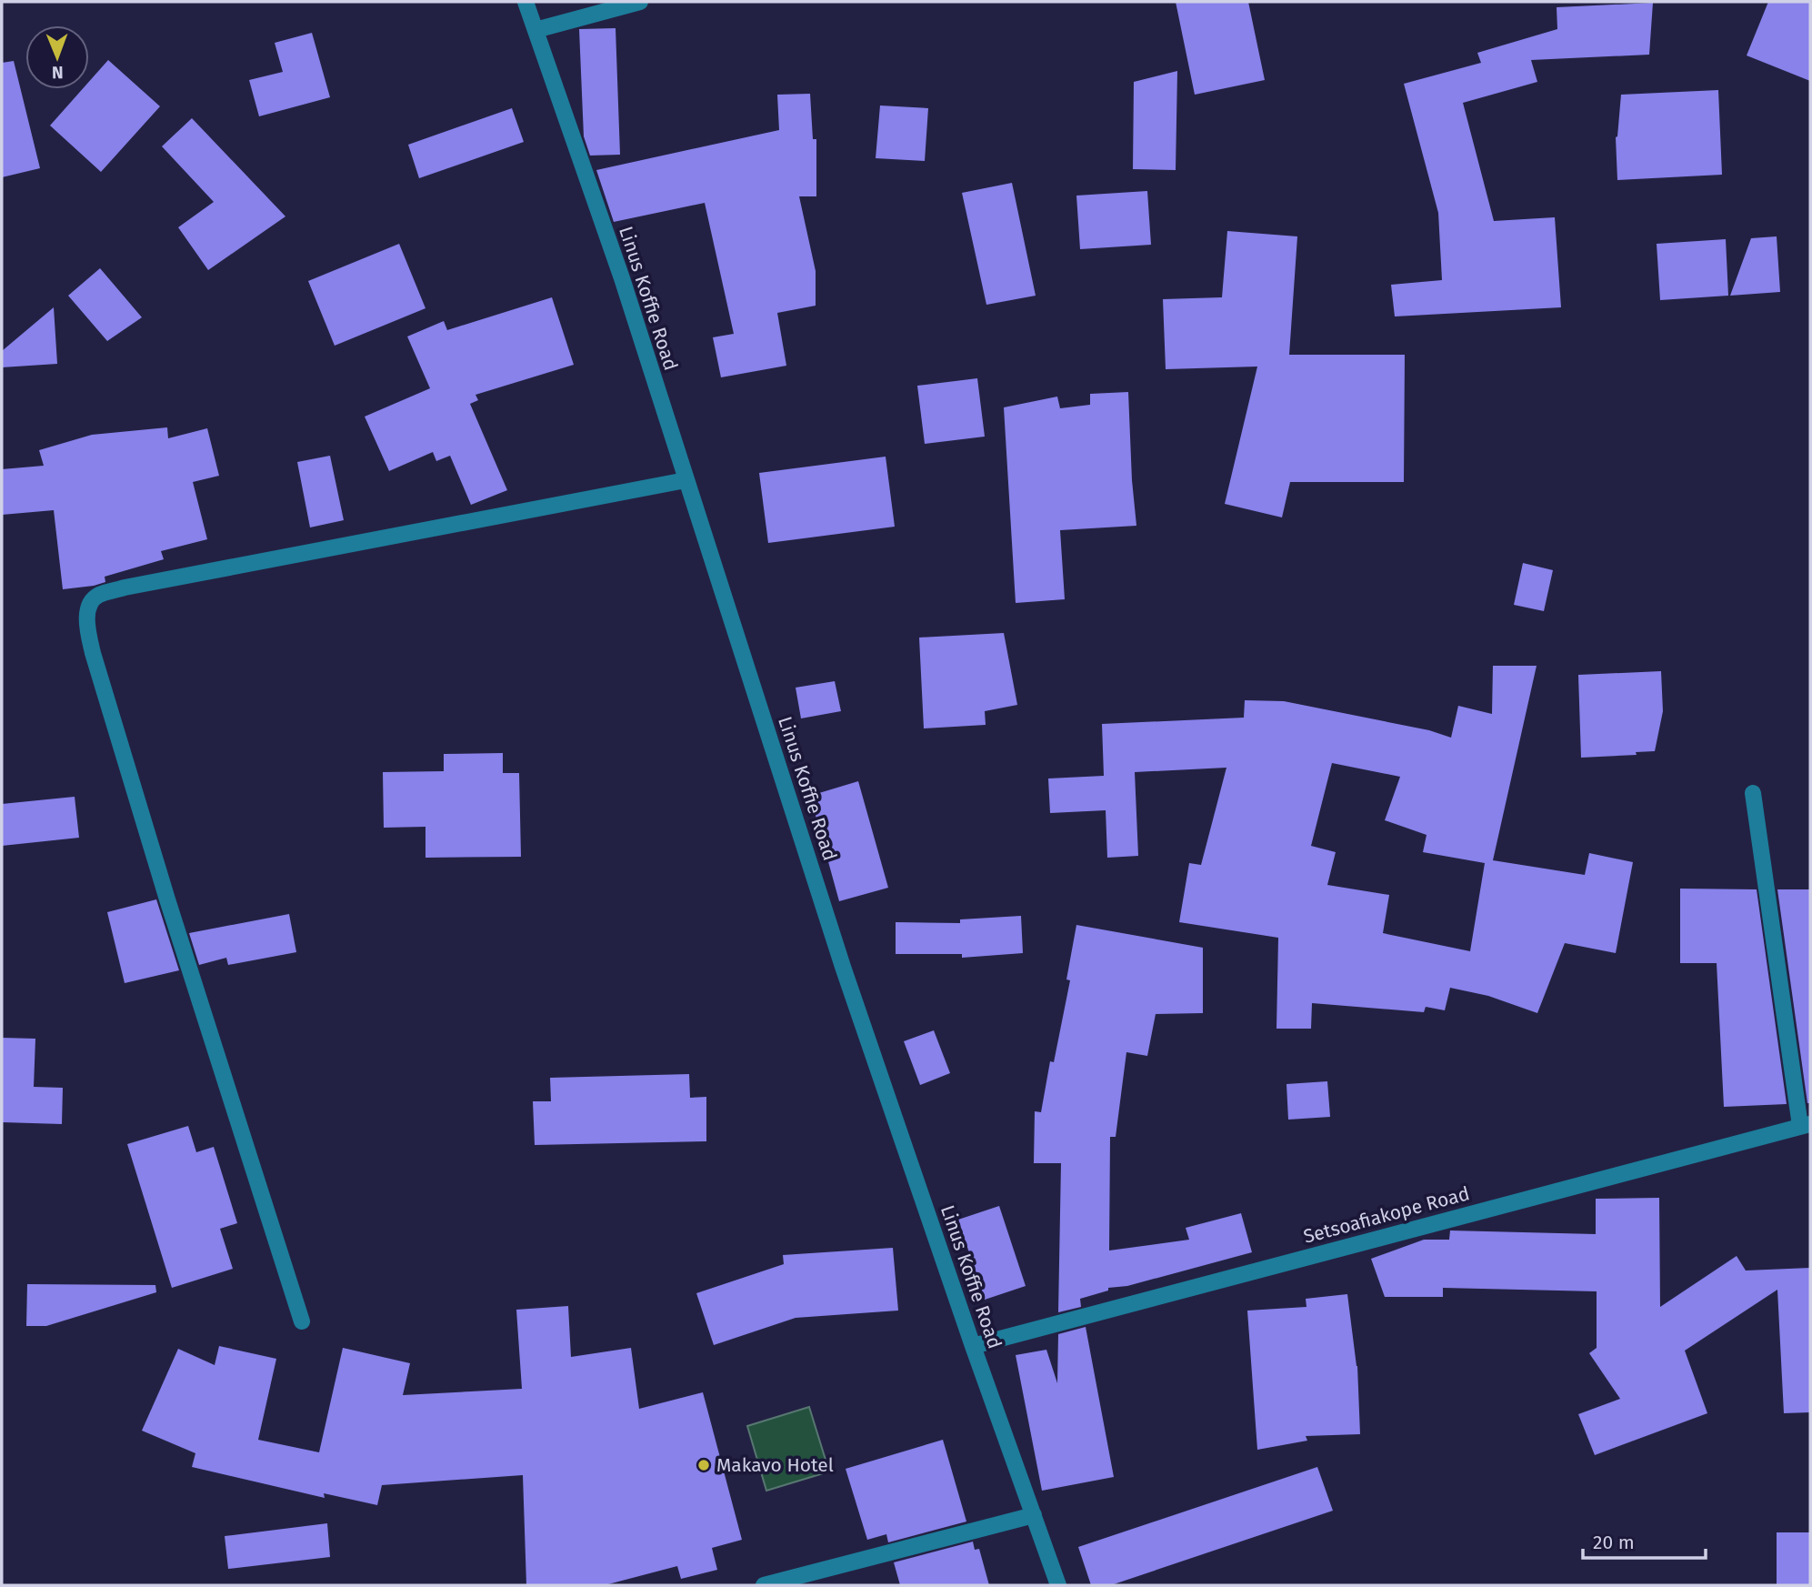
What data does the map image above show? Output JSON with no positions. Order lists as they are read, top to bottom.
{
  "streets": {
    "street": ["Linus Koffie Road", "Setsoafiakope Road"]
  },
  "crossings": [
    ["Linus Koffie Road", "Setsoafiakope Road"]
  ],
  "places": ["Makavo Hotel"],
  "scale_bar": "20 m",
  "north": "bottom"
}
